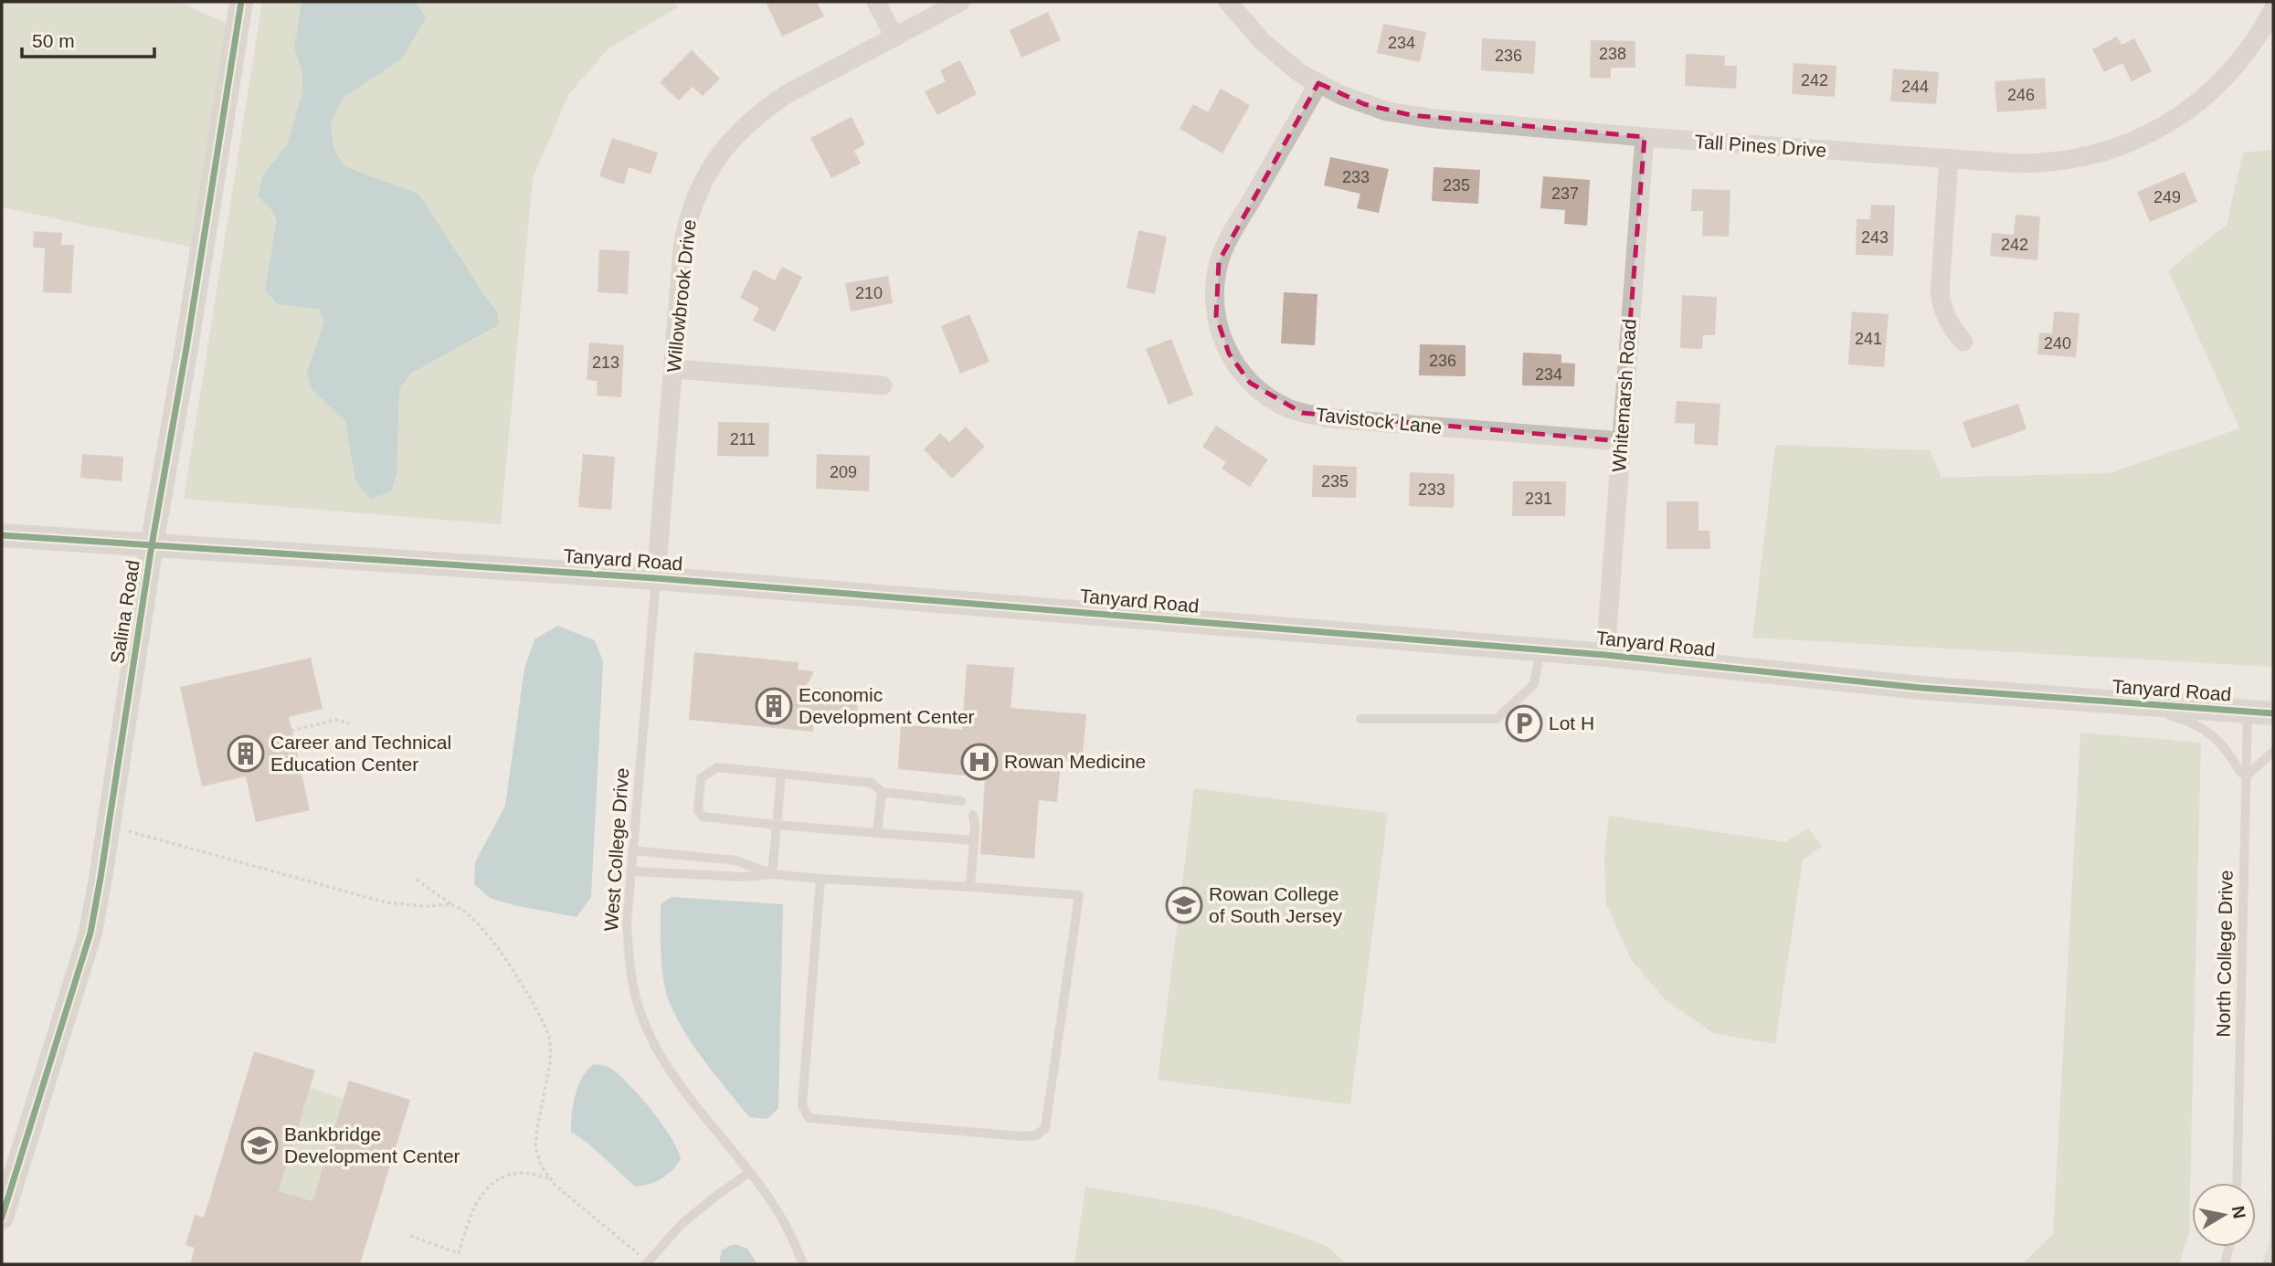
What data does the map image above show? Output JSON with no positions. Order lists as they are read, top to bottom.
{
  "streets": {
    "street": [
      "Tall Pines Drive",
      "Willowbrook Drive",
      "Whitemarsh Road",
      "Tavistock Lane",
      "Tanyard Road",
      "Salina Road"
    ],
    "lane": ["West College Drive", "North College Drive"]
  },
  "crossings": [
    ["Tall Pines Drive", "Whitemarsh Road"],
    ["Tall Pines Drive", "Tavistock Lane"],
    ["Willowbrook Drive", "Tanyard Road"],
    ["Willowbrook Drive", "West College Drive"],
    ["Whitemarsh Road", "Tavistock Lane"],
    ["Whitemarsh Road", "Tanyard Road"],
    ["Tanyard Road", "Salina Road"],
    ["Tanyard Road", "West College Drive"],
    ["Tanyard Road", "North College Drive"]
  ],
  "places": {
    "building": ["Economic Development Center", "Career and Technical Education Center"],
    "parking": ["Lot H"],
    "hospital": ["Rowan Medicine"],
    "school or university": ["Rowan College of South Jersey", "Bankbridge Development Center"]
  },
  "house_numbers": [
    "234",
    "238",
    "236",
    "242",
    "244",
    "246",
    "233",
    "235",
    "237",
    "249",
    "243",
    "242",
    "210",
    "241",
    "240",
    "236",
    "213",
    "234",
    "211",
    "209",
    "235",
    "233",
    "231"
  ],
  "scale_bar": "50 m",
  "north": "right"
}
